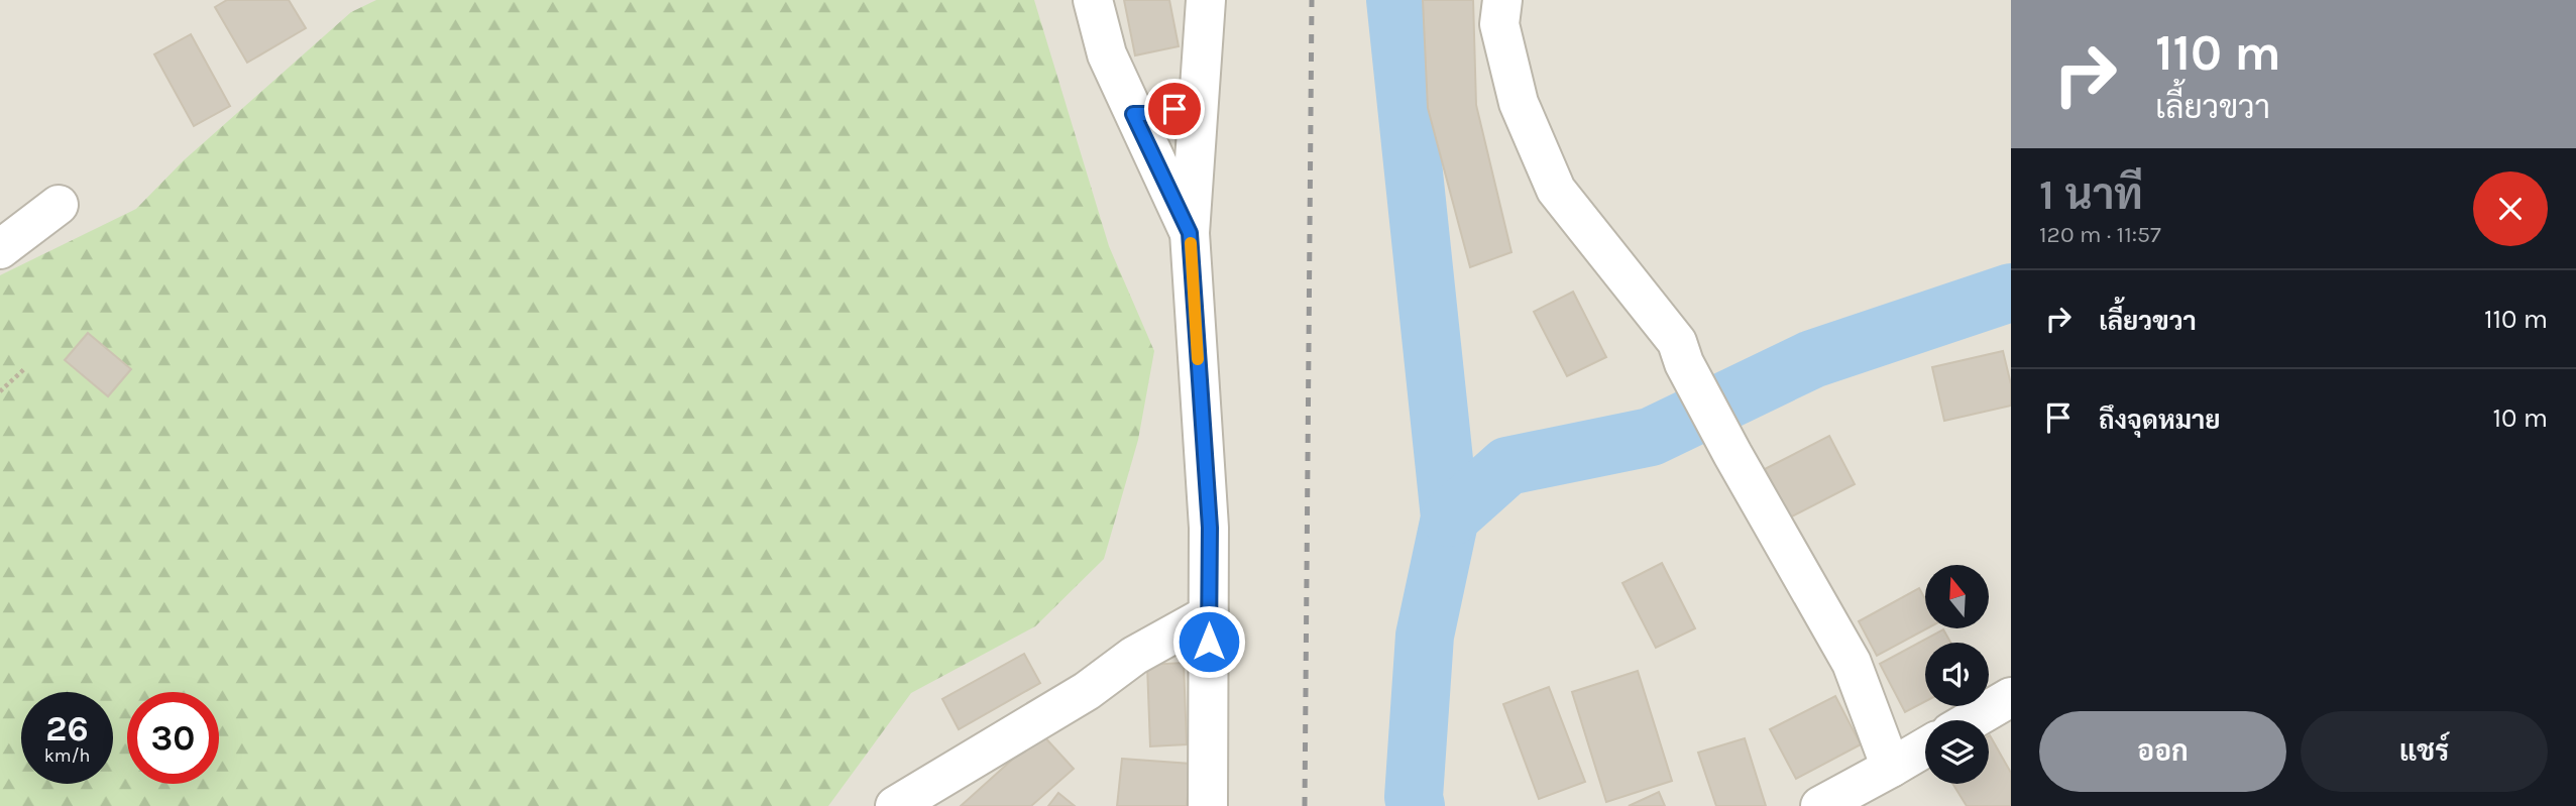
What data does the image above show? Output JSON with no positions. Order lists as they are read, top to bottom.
{
  "north": "top",
  "page": {
    "turn": ["110 m", "เลี้ยวขวา"],
    "heading": ["1 นาที", "120 m · 11:57"],
    "list": [
      {
        "name": "เลี้ยวขวา",
        "value": "110 m"
      },
      {
        "name": "ถึงจุดหมาย",
        "value": "10 m"
      }
    ],
    "speed": "26 km/h",
    "limit": "30",
    "buttons": ["ออก", "แชร์"]
  }
}
